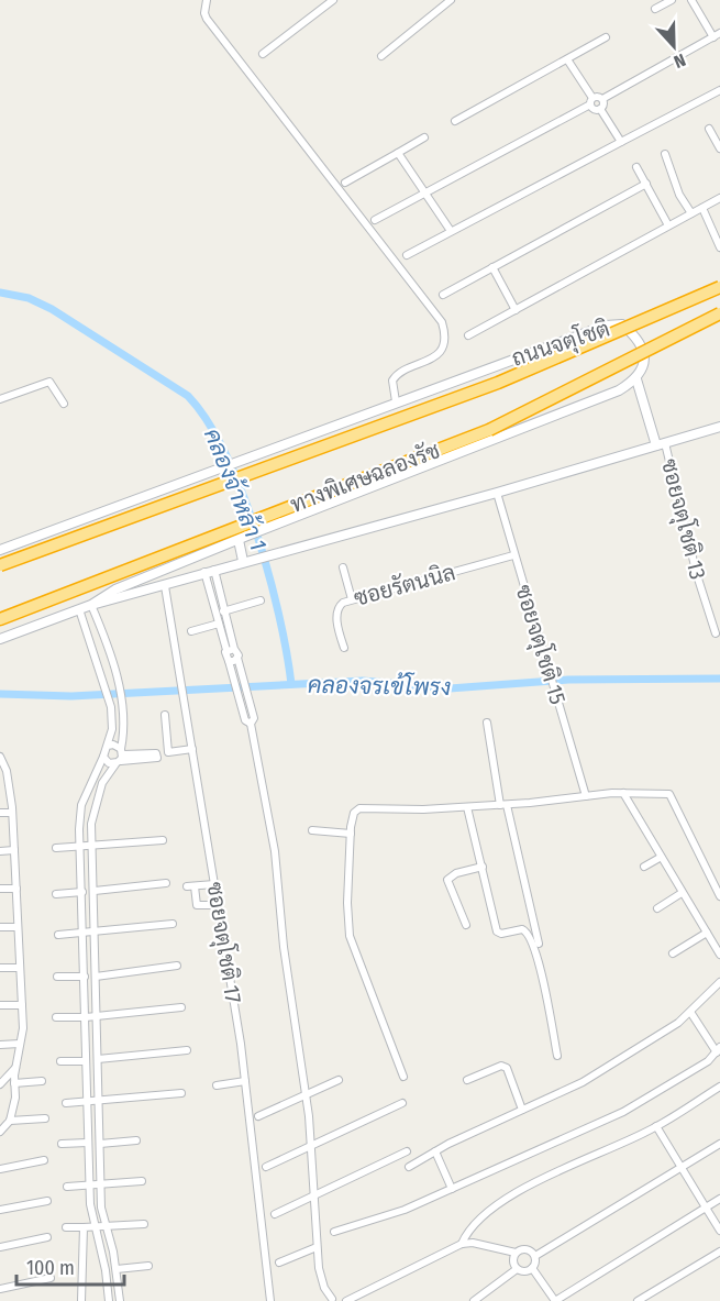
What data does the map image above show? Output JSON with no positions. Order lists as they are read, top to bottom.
{
  "streets": {
    "highway": ["ทางพิเศษฉลองรัช"],
    "street": [
      "ถนนจตุโชติ",
      "ซอยจตุโชติ 13",
      "ซอยรัตนนิล",
      "ซอยจตุโชติ 15",
      "ซอยจตุโชติ 17"
    ]
  },
  "crossings": [
    ["ซอยรัตนนิล", "ซอยจตุโชติ 15"]
  ],
  "water": ["คลองจ้าหล้า 1", "คลองจรเข้โพรง"],
  "scale_bar": "100 m",
  "north": "bottom"
}
